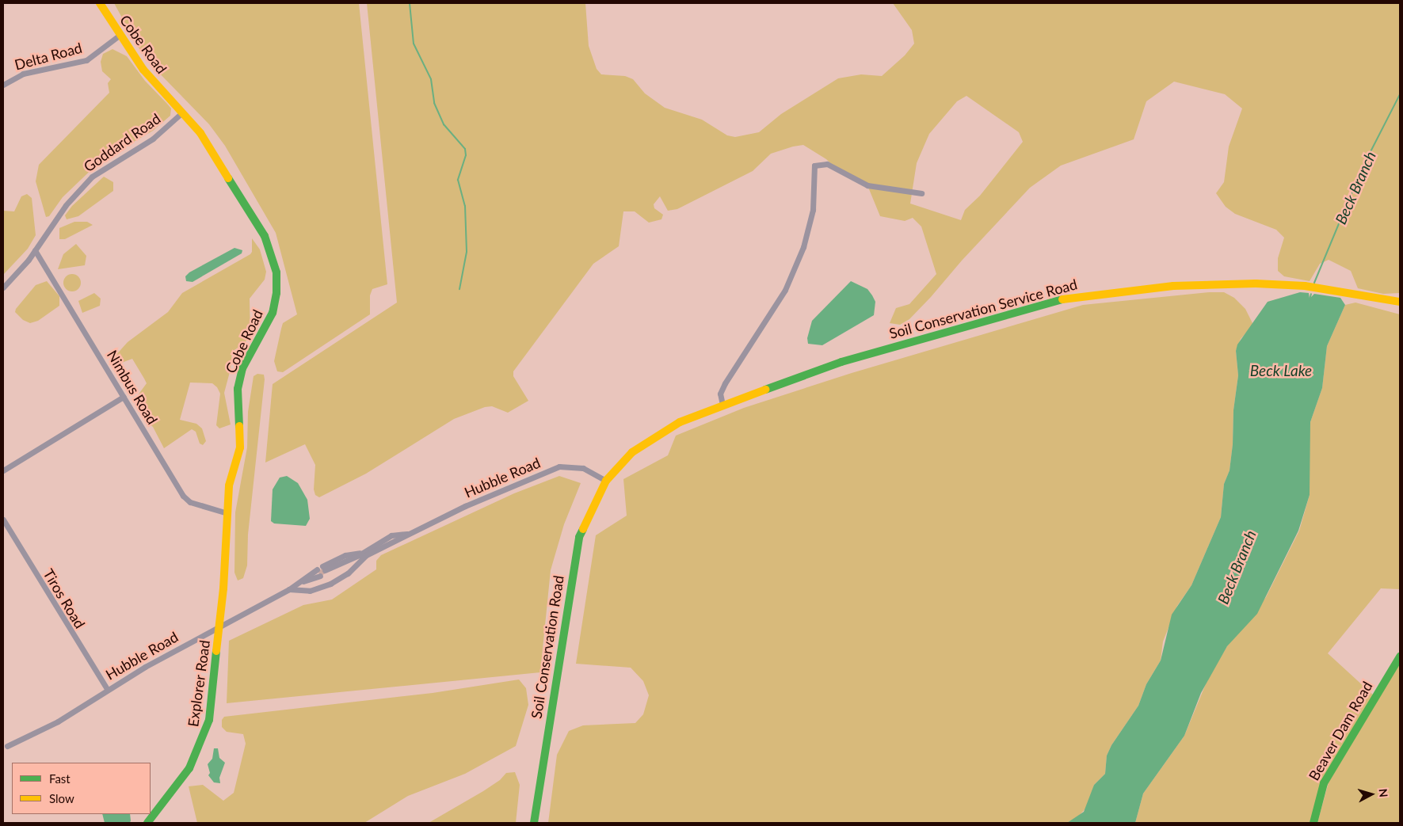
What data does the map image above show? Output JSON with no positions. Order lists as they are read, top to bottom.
{
  "streets": {
    "main road": [
      "Cobe Road",
      "Soil Conservation Service Road",
      "Soil Conservation Road",
      "Explorer Road",
      "Beaver Dam Road"
    ],
    "street": [
      "Delta Road",
      "Goddard Road",
      "Nimbus Road",
      "Hubble Road",
      "Tiros Road"
    ]
  },
  "crossings": [
    ["Cobe Road", "Delta Road"],
    ["Cobe Road", "Goddard Road"],
    ["Cobe Road", "Nimbus Road"],
    ["Cobe Road", "Hubble Road"],
    ["Cobe Road", "Explorer Road"],
    ["Goddard Road", "Nimbus Road"],
    ["Soil Conservation Service Road", "Hubble Road"],
    ["Soil Conservation Service Road", "Soil Conservation Road"],
    ["Hubble Road", "Tiros Road"],
    ["Hubble Road", "Soil Conservation Road"],
    ["Hubble Road", "Explorer Road"]
  ],
  "water": ["Beck Branch", "Beck Lake"],
  "legend": ["Fast", "Slow"],
  "north": "right"
}
